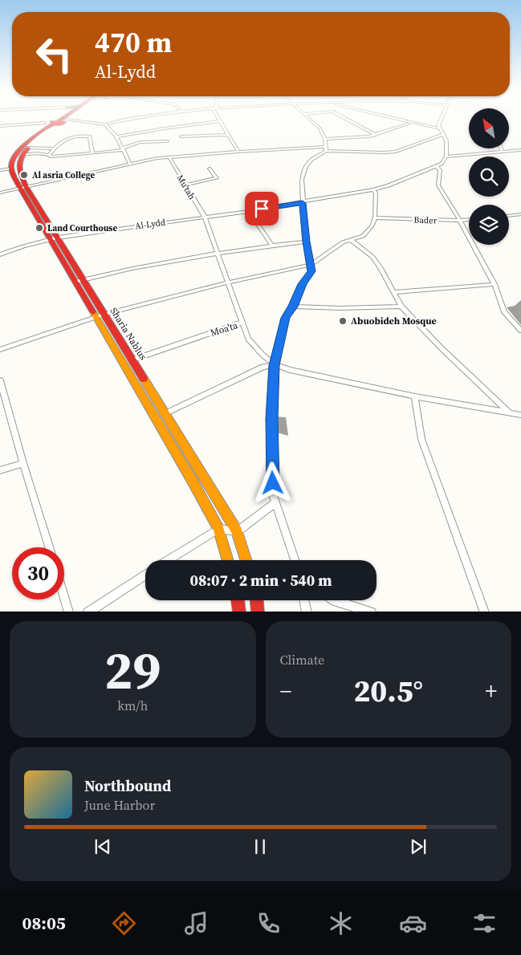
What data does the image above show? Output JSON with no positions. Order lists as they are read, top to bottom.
{
  "streets": {
    "main road": ["Sharia Nablus"],
    "street": [
      "Mu'tah",
      "Bader",
      "Al-Lydd",
      "Moa'ta"
    ]
  },
  "crossings": [
    ["Mu'tah", "Al-Lydd"],
    ["Mu'tah", "Moa'ta"],
    ["Al-Lydd", "Sharia Nablus"],
    ["Moa'ta", "Sharia Nablus"]
  ],
  "places": ["Al asria College", "Land Courthouse", "Abuobideh Mosque"],
  "north": "top left",
  "page": {
    "turn": ["470 m", "Al-Lydd"],
    "limit": "30",
    "trip": "08:07 · 2 min · 540 m",
    "tile": [
      ["29", "km/h"],
      "Climate"
    ],
    "heat": ["−", "20.5°", "+"],
    "song": ["Northbound", "June Harbor"],
    "tabs": "08:05"
  }
}
